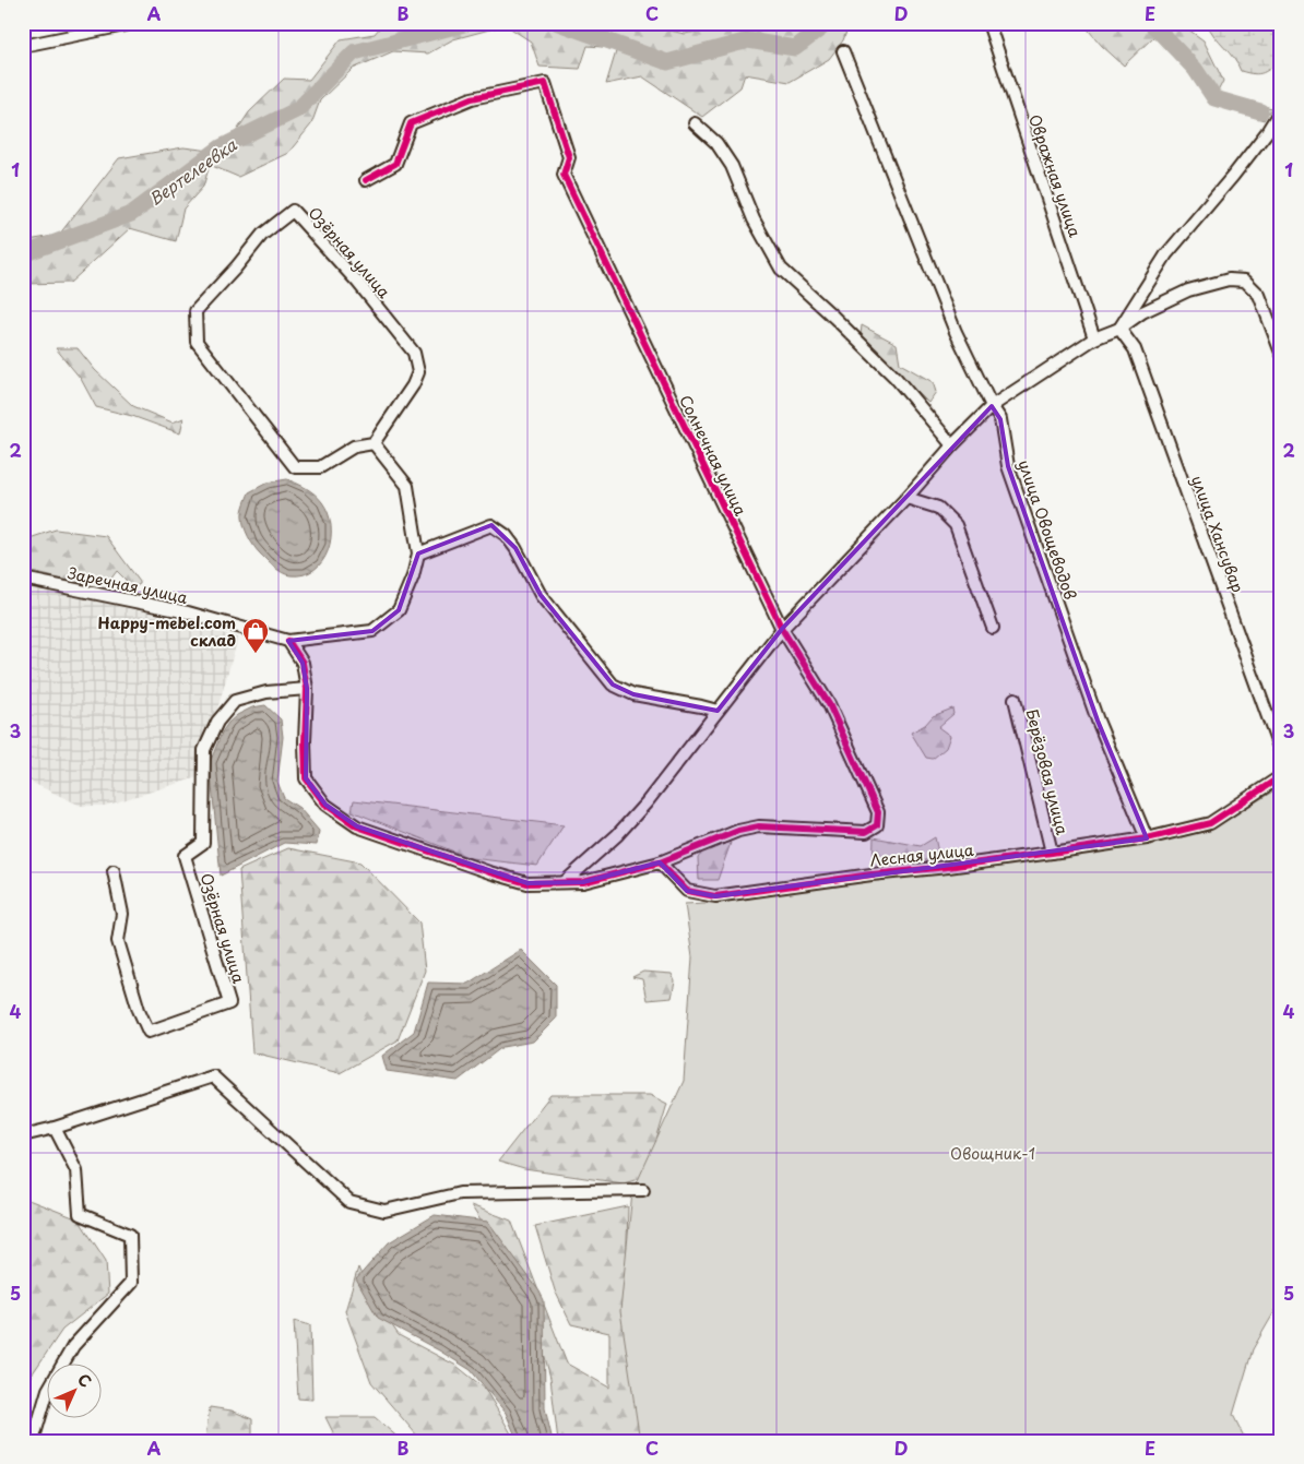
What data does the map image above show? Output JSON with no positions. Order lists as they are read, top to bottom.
{
  "streets": {
    "street": [
      "Овражная улица",
      "Озёрная улица",
      "Солнечная улица",
      "улица Овощеводов",
      "улица Хансувар",
      "Заречная улица",
      "Берёзовая улица",
      "Лесная улица"
    ]
  },
  "crossings": [
    ["Солнечная улица", "Лесная улица"],
    ["улица Овощеводов", "Лесная улица"],
    ["Берёзовая улица", "Лесная улица"]
  ],
  "water": ["Вертелеевка"],
  "parks": ["Овощник-1"],
  "places": {
    "shop": ["Happy-mebel.com склад"]
  },
  "north": "top right",
  "grid": {
    "columns": [
      "A",
      "B",
      "C",
      "D",
      "E"
    ],
    "rows": [
      "1",
      "2",
      "3",
      "4",
      "5"
    ]
  }
}
